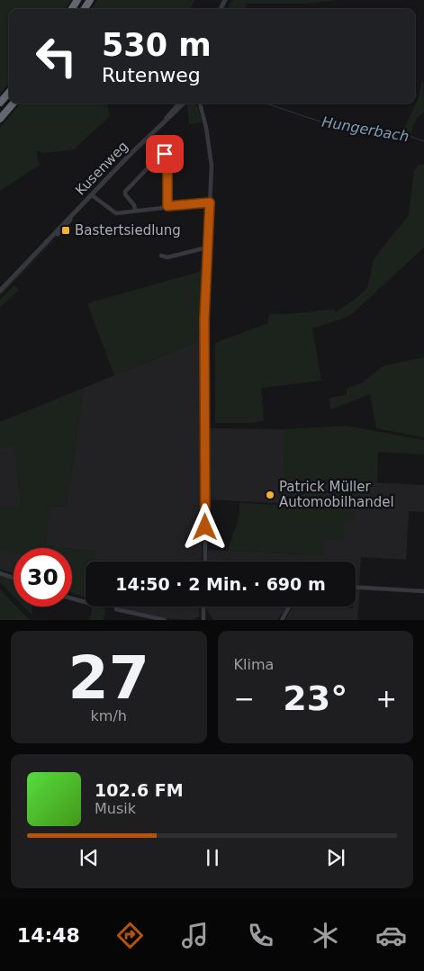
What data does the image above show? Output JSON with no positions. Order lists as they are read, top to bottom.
{
  "streets": {
    "street": ["Kusenweg"]
  },
  "water": ["Hungerbach"],
  "places": {
    "transit": ["Bastertsiedlung"],
    "other": ["Patrick Müller Automobilhandel"]
  },
  "page": {
    "turn": ["530 m", "Rutenweg"],
    "limit": "30",
    "trip": "14:50 · 2 Min. · 690 m",
    "tile": [
      ["27", "km/h"],
      "Klima"
    ],
    "heat": ["−", "23°", "+"],
    "song": ["102.6 FM", "Musik"],
    "tabs": "14:48"
  }
}
